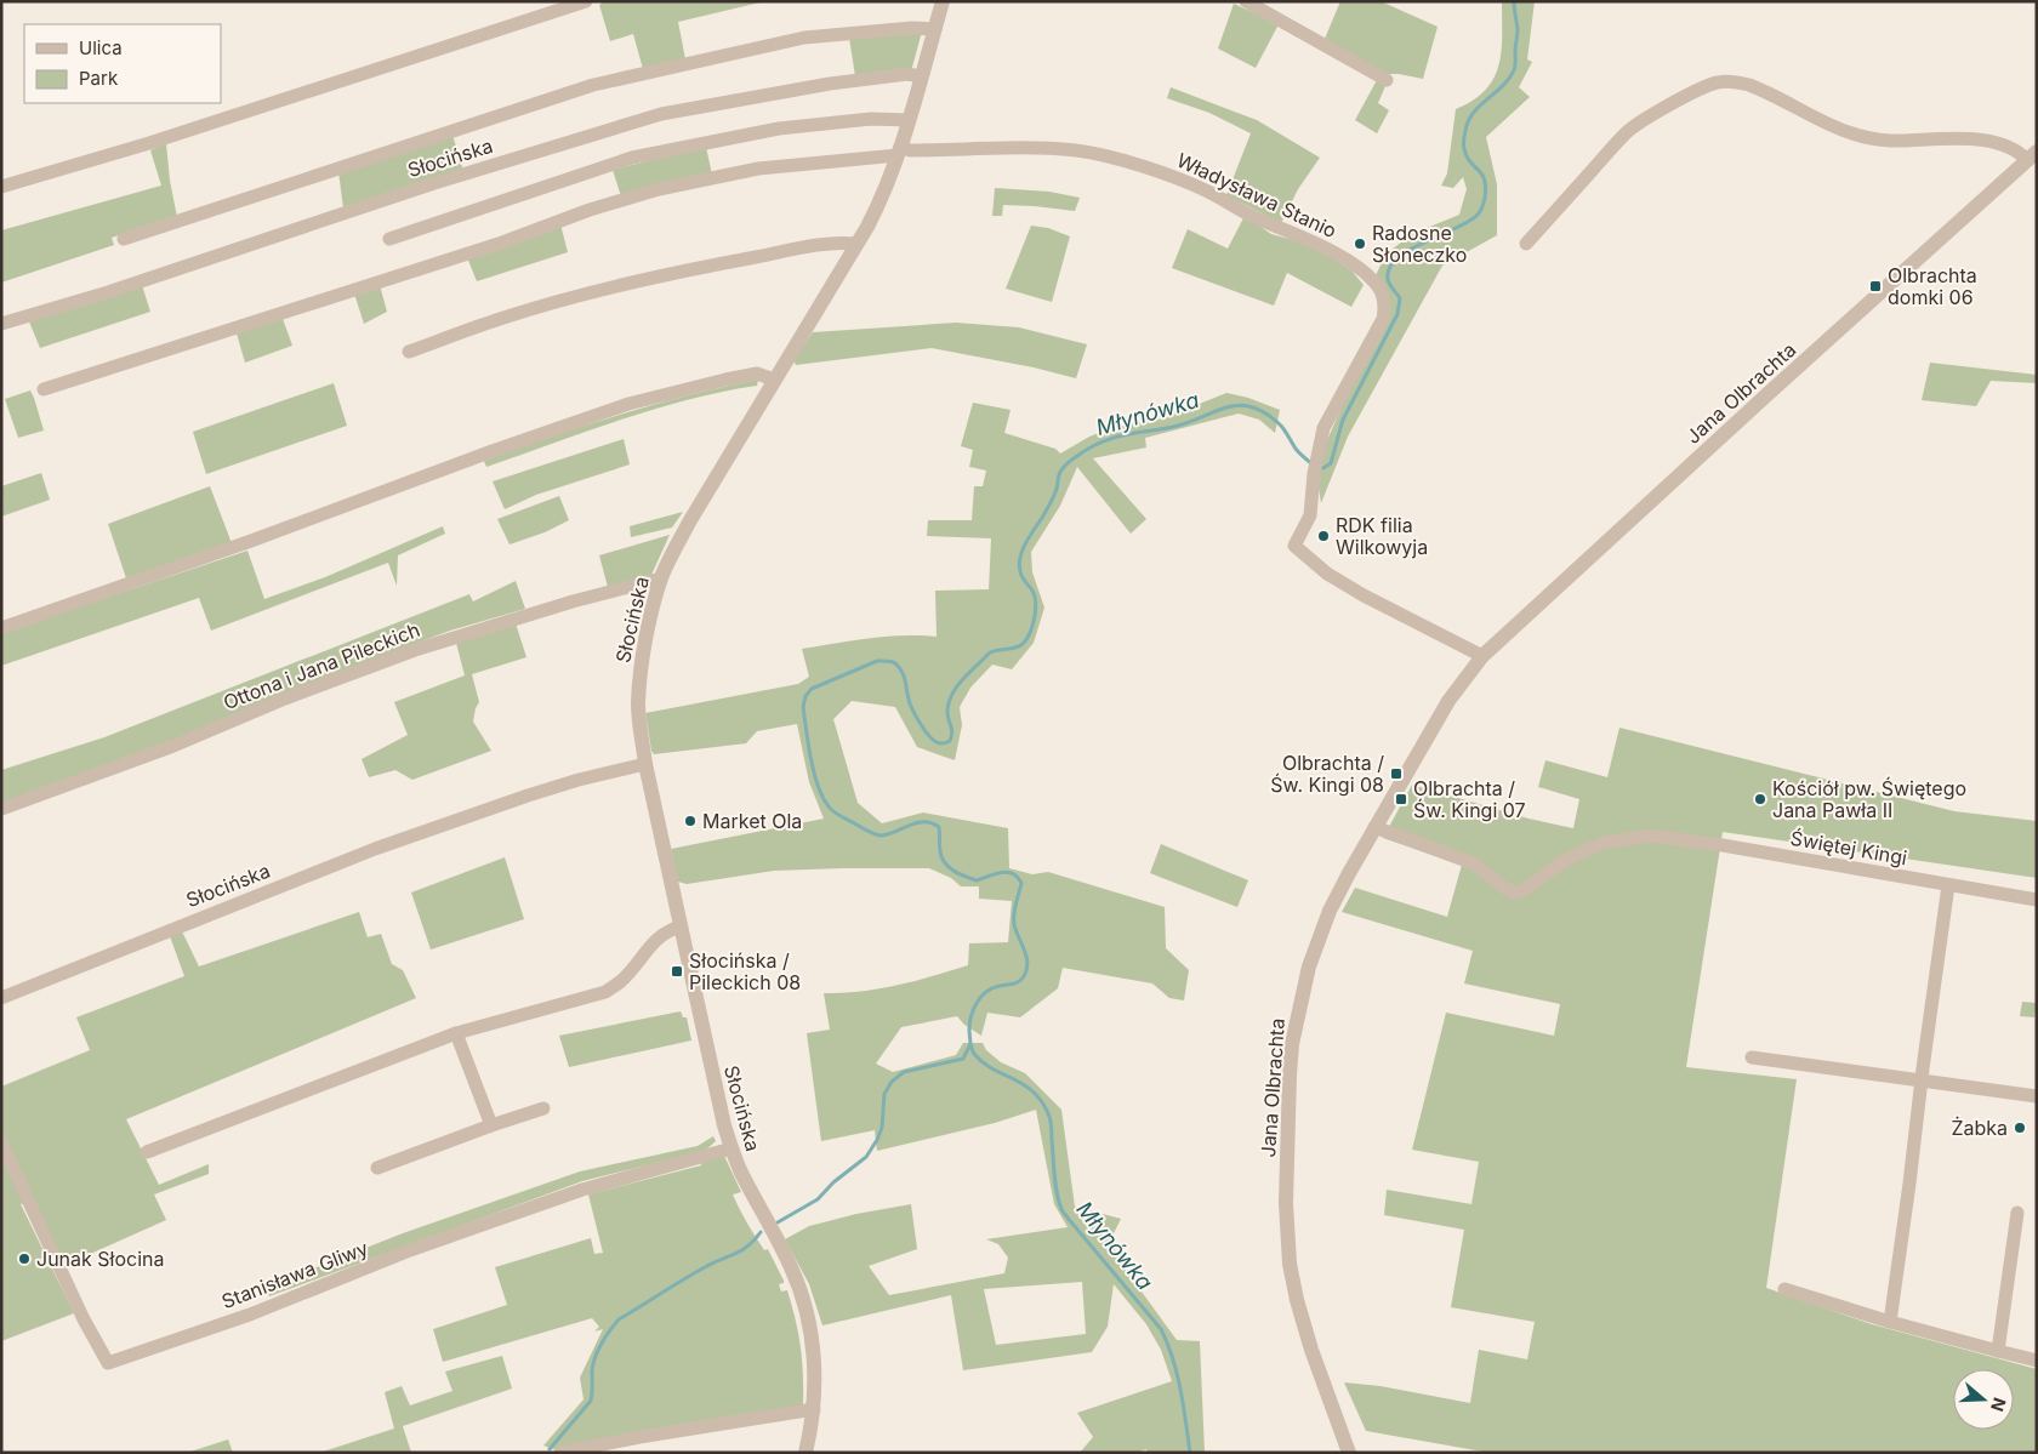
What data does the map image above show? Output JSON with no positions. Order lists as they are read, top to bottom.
{
  "streets": {
    "street": [
      "Słocińska",
      "Władysława Stanio",
      "Jana Olbrachta",
      "Ottona i Jana Pileckich",
      "Świętej Kingi",
      "Stanisława Gliwy"
    ]
  },
  "crossings": [
    ["Słocińska", "Władysława Stanio"],
    ["Słocińska", "Ottona i Jana Pileckich"],
    ["Słocińska", "Stanisława Gliwy"],
    ["Władysława Stanio", "Jana Olbrachta"],
    ["Jana Olbrachta", "Świętej Kingi"]
  ],
  "water": ["Młynówka"],
  "places": {
    "other": [
      "Radosne Słoneczko",
      "RDK filia Wilkowyja",
      "Kościół pw. Świętego Jana Pawła II",
      "Market Ola",
      "Żabka",
      "Junak Słocina"
    ],
    "transit": [
      "Olbrachta domki 06",
      "Olbrachta / Św. Kingi 08",
      "Olbrachta / Św. Kingi 07",
      "Słocińska / Pileckich 08"
    ]
  },
  "legend": ["Ulica", "Park"],
  "north": "right"
}
